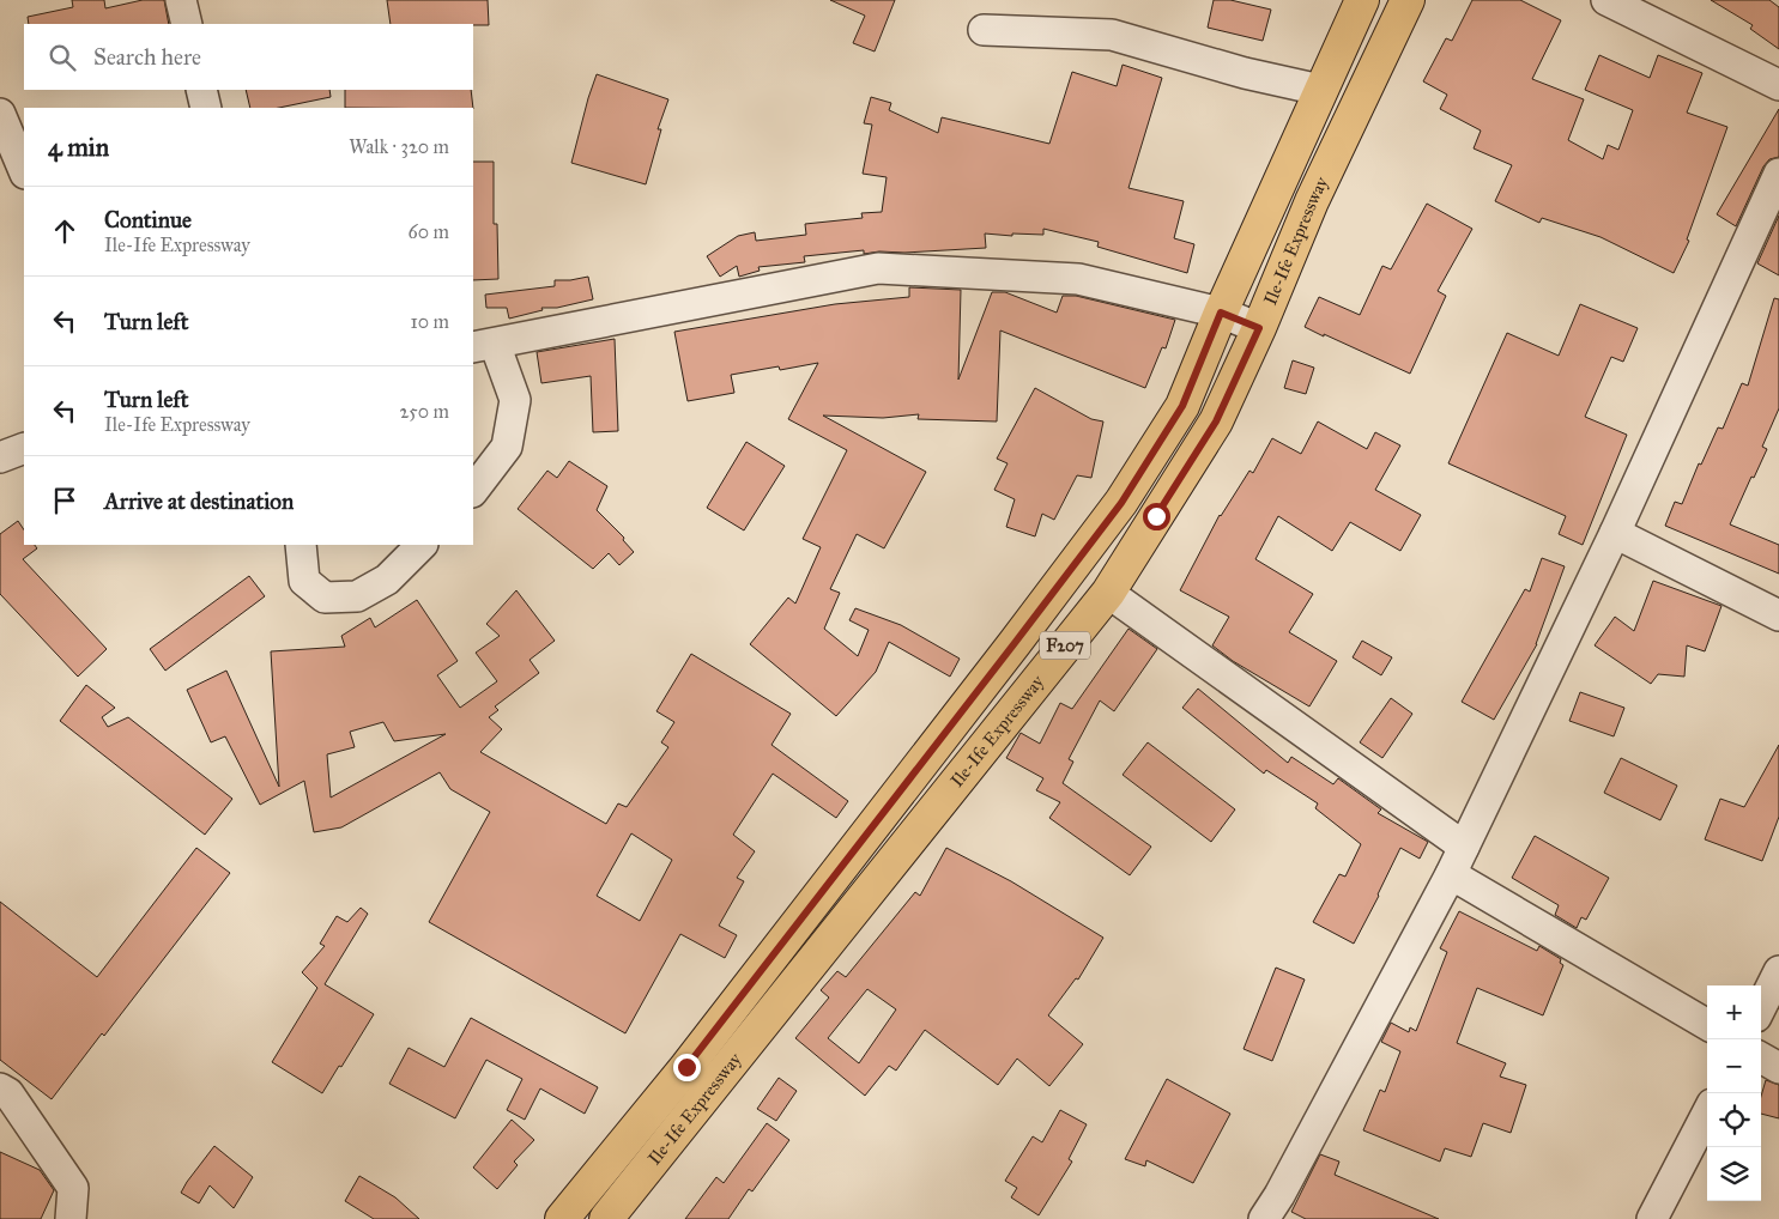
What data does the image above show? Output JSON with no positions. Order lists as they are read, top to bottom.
{
  "streets": {
    "main road": ["Ile-Ife Expressway", "F207"]
  },
  "page": {
    "search": "Search here",
    "heading": ["4 min", "Walk · 320 m"],
    "list": [
      ["Continue", "Ile-Ife Expressway", "60 m"],
      ["Turn left", "10 m"],
      ["Turn left", "Ile-Ife Expressway", "250 m"],
      "Arrive at destination"
    ],
    "map_buttons": ["+", "−"]
  }
}
